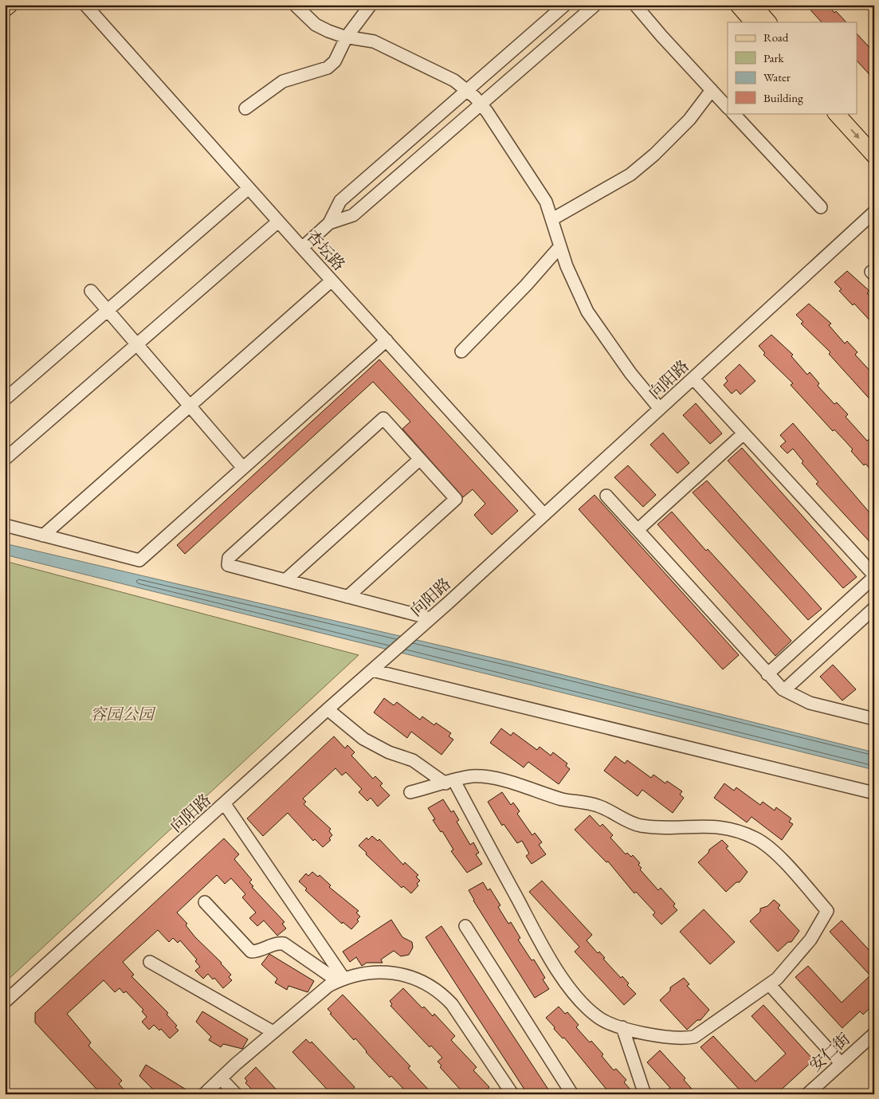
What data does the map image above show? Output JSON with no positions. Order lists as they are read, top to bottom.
{
  "streets": {
    "street": ["杏坛路", "向阳路", "安仁街"]
  },
  "crossings": [
    ["杏坛路", "向阳路"]
  ],
  "parks": ["容园公园"],
  "legend": [
    "Road",
    "Park",
    "Water",
    "Building"
  ]
}
